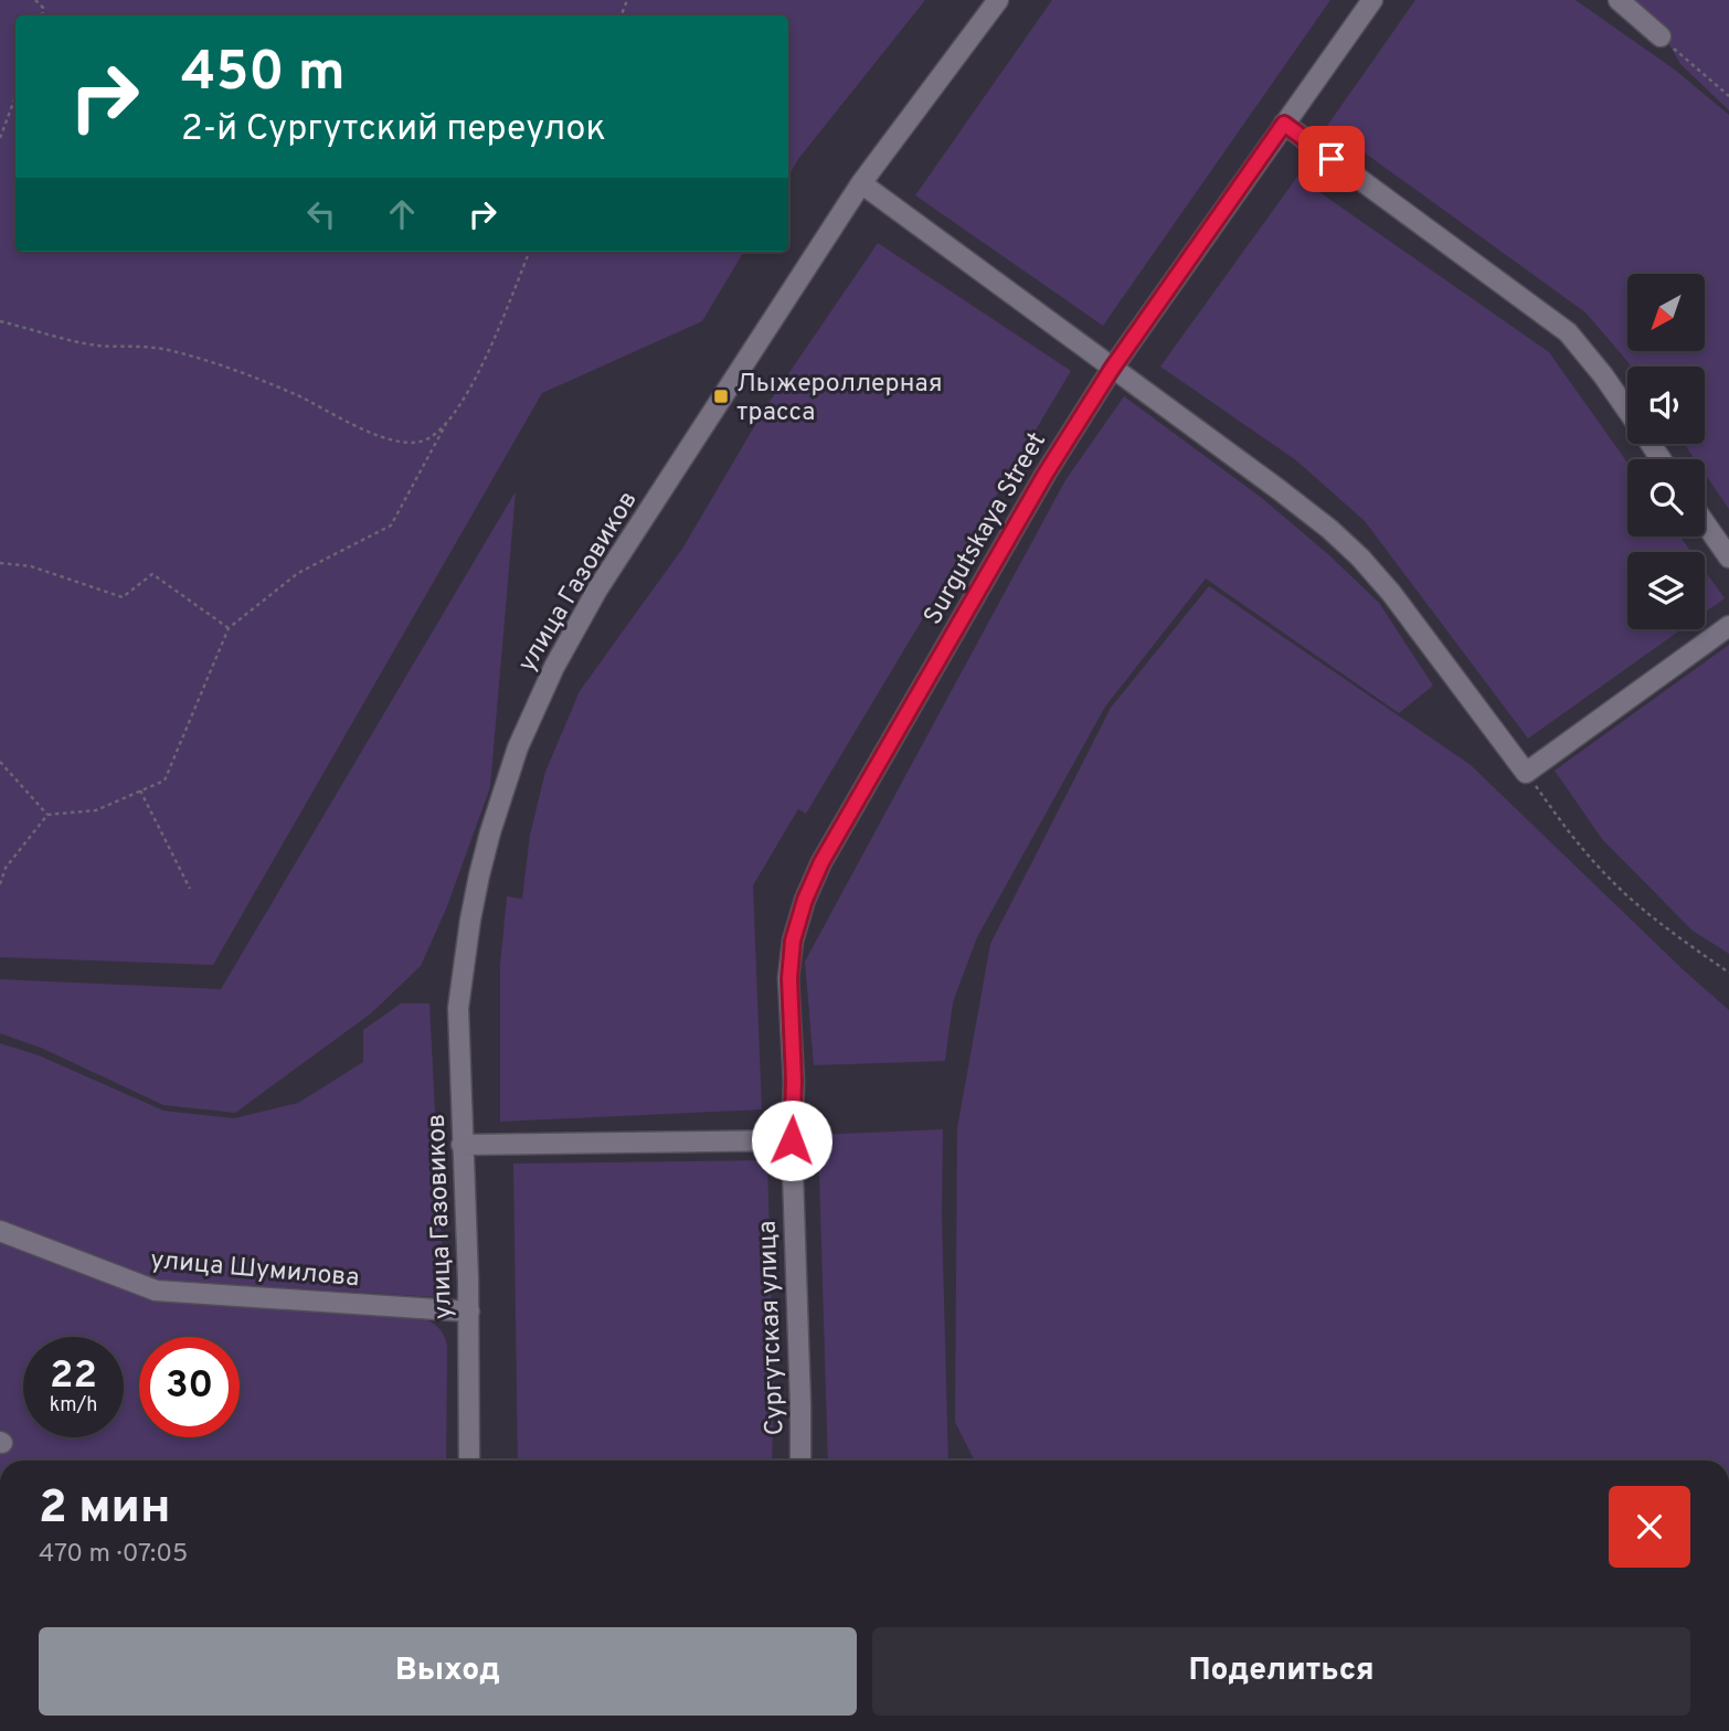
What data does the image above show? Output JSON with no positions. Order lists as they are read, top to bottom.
{
  "streets": {
    "street": [
      "Surgutskaya Street",
      "улица Газовиков",
      "улица Шумилова",
      "Сургутская улица"
    ]
  },
  "crossings": [
    ["Surgutskaya Street", "Сургутская улица"],
    ["улица Газовиков", "улица Шумилова"]
  ],
  "places": {
    "transit": ["Лыжероллерная трасса"]
  },
  "north": "bottom left",
  "page": {
    "turn": ["450 m", "2-й Сургутский переулок"],
    "speed": "22 km/h",
    "limit": "30",
    "heading": ["2 мин", "470 m · 07:05"],
    "buttons": ["Выход", "Поделиться"]
  }
}
